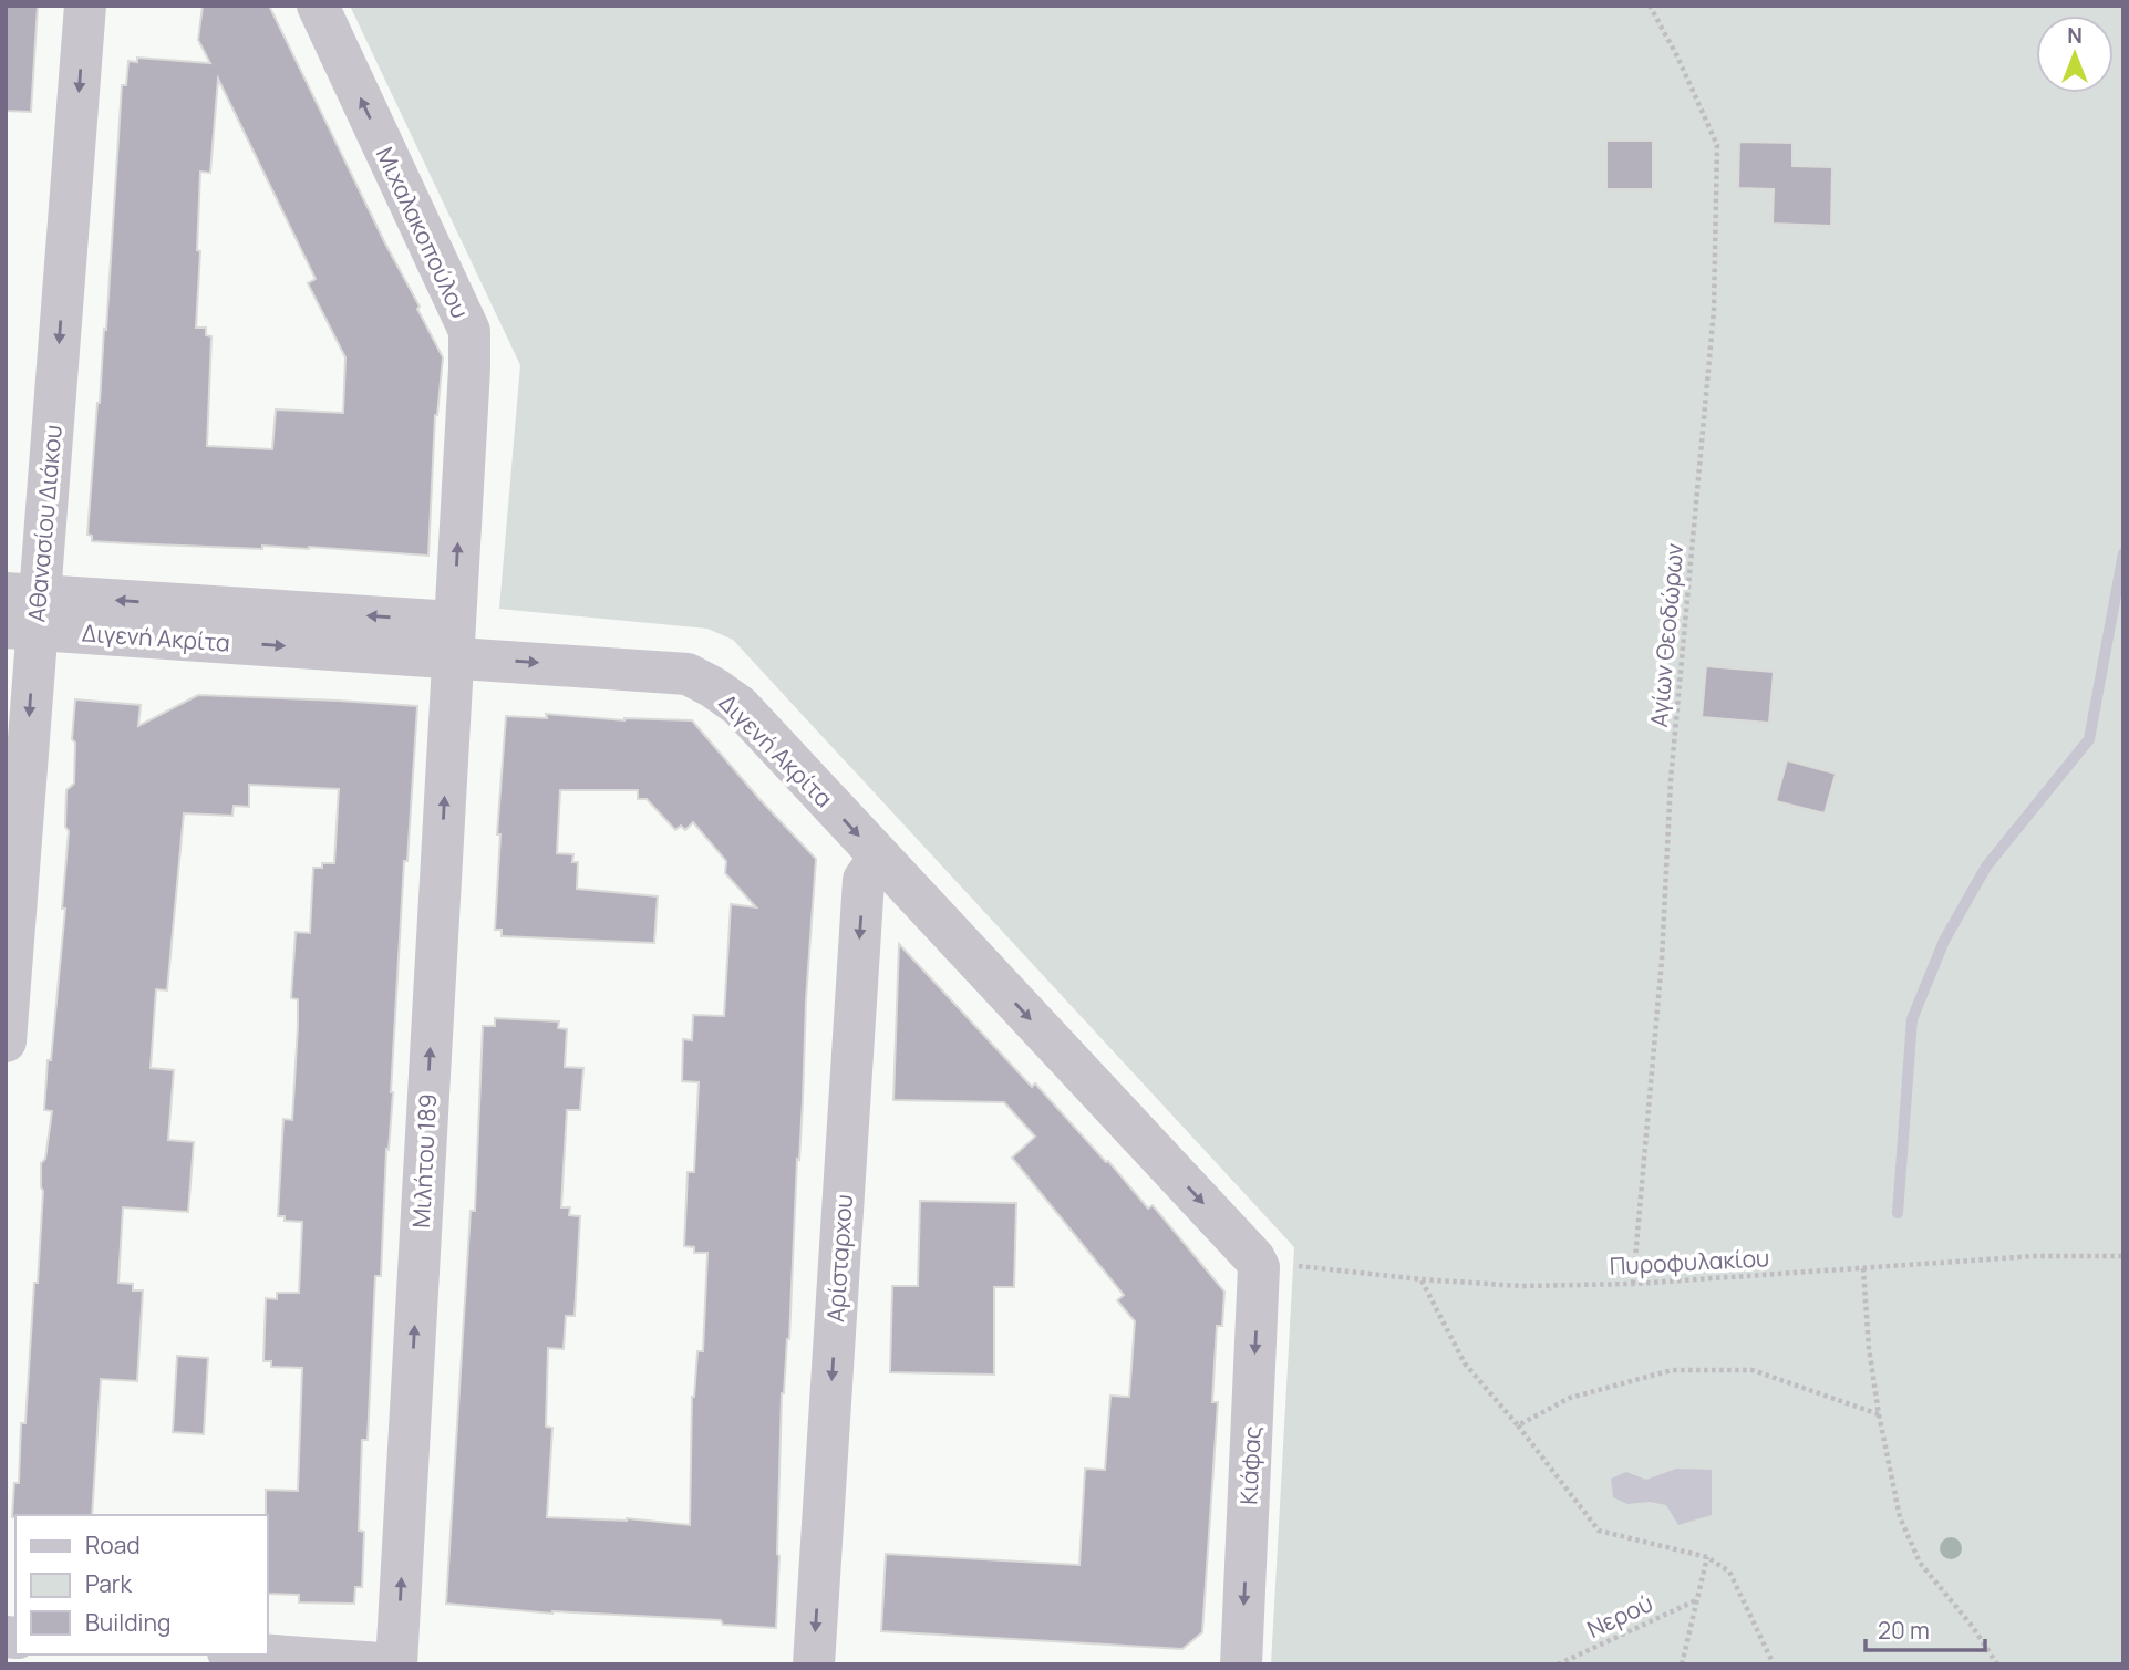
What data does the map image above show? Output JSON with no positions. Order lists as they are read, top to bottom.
{
  "streets": {
    "street": [
      "Μιχαλακοπούλου",
      "Αθανασίου Διάκου",
      "Διγενή Ακρίτα",
      "Μιλήτου 189",
      "Αρίσταρχου",
      "Κιάφας"
    ],
    "path": ["Αγίων Θεοδώρων", "Πυροφυλακίου", "Νερού"]
  },
  "crossings": [
    ["Μιχαλακοπούλου", "Διγενή Ακρίτα"],
    ["Μιχαλακοπούλου", "Μιλήτου 189"],
    ["Αθανασίου Διάκου", "Διγενή Ακρίτα"],
    ["Αγίων Θεοδώρων", "Πυροφυλακίου"],
    ["Διγενή Ακρίτα", "Μιλήτου 189"],
    ["Διγενή Ακρίτα", "Αρίσταρχου"],
    ["Διγενή Ακρίτα", "Πυροφυλακίου"],
    ["Διγενή Ακρίτα", "Κιάφας"],
    ["Πυροφυλακίου", "Κιάφας"]
  ],
  "one_way": [
    "Μιχαλακοπούλου",
    "Αθανασίου Διάκου",
    "Διγενή Ακρίτα",
    "Μιλήτου 189",
    "Αρίσταρχου",
    "Κιάφας"
  ],
  "legend": ["Road", "Park", "Building"],
  "scale_bar": "20 m",
  "north": "top"
}
